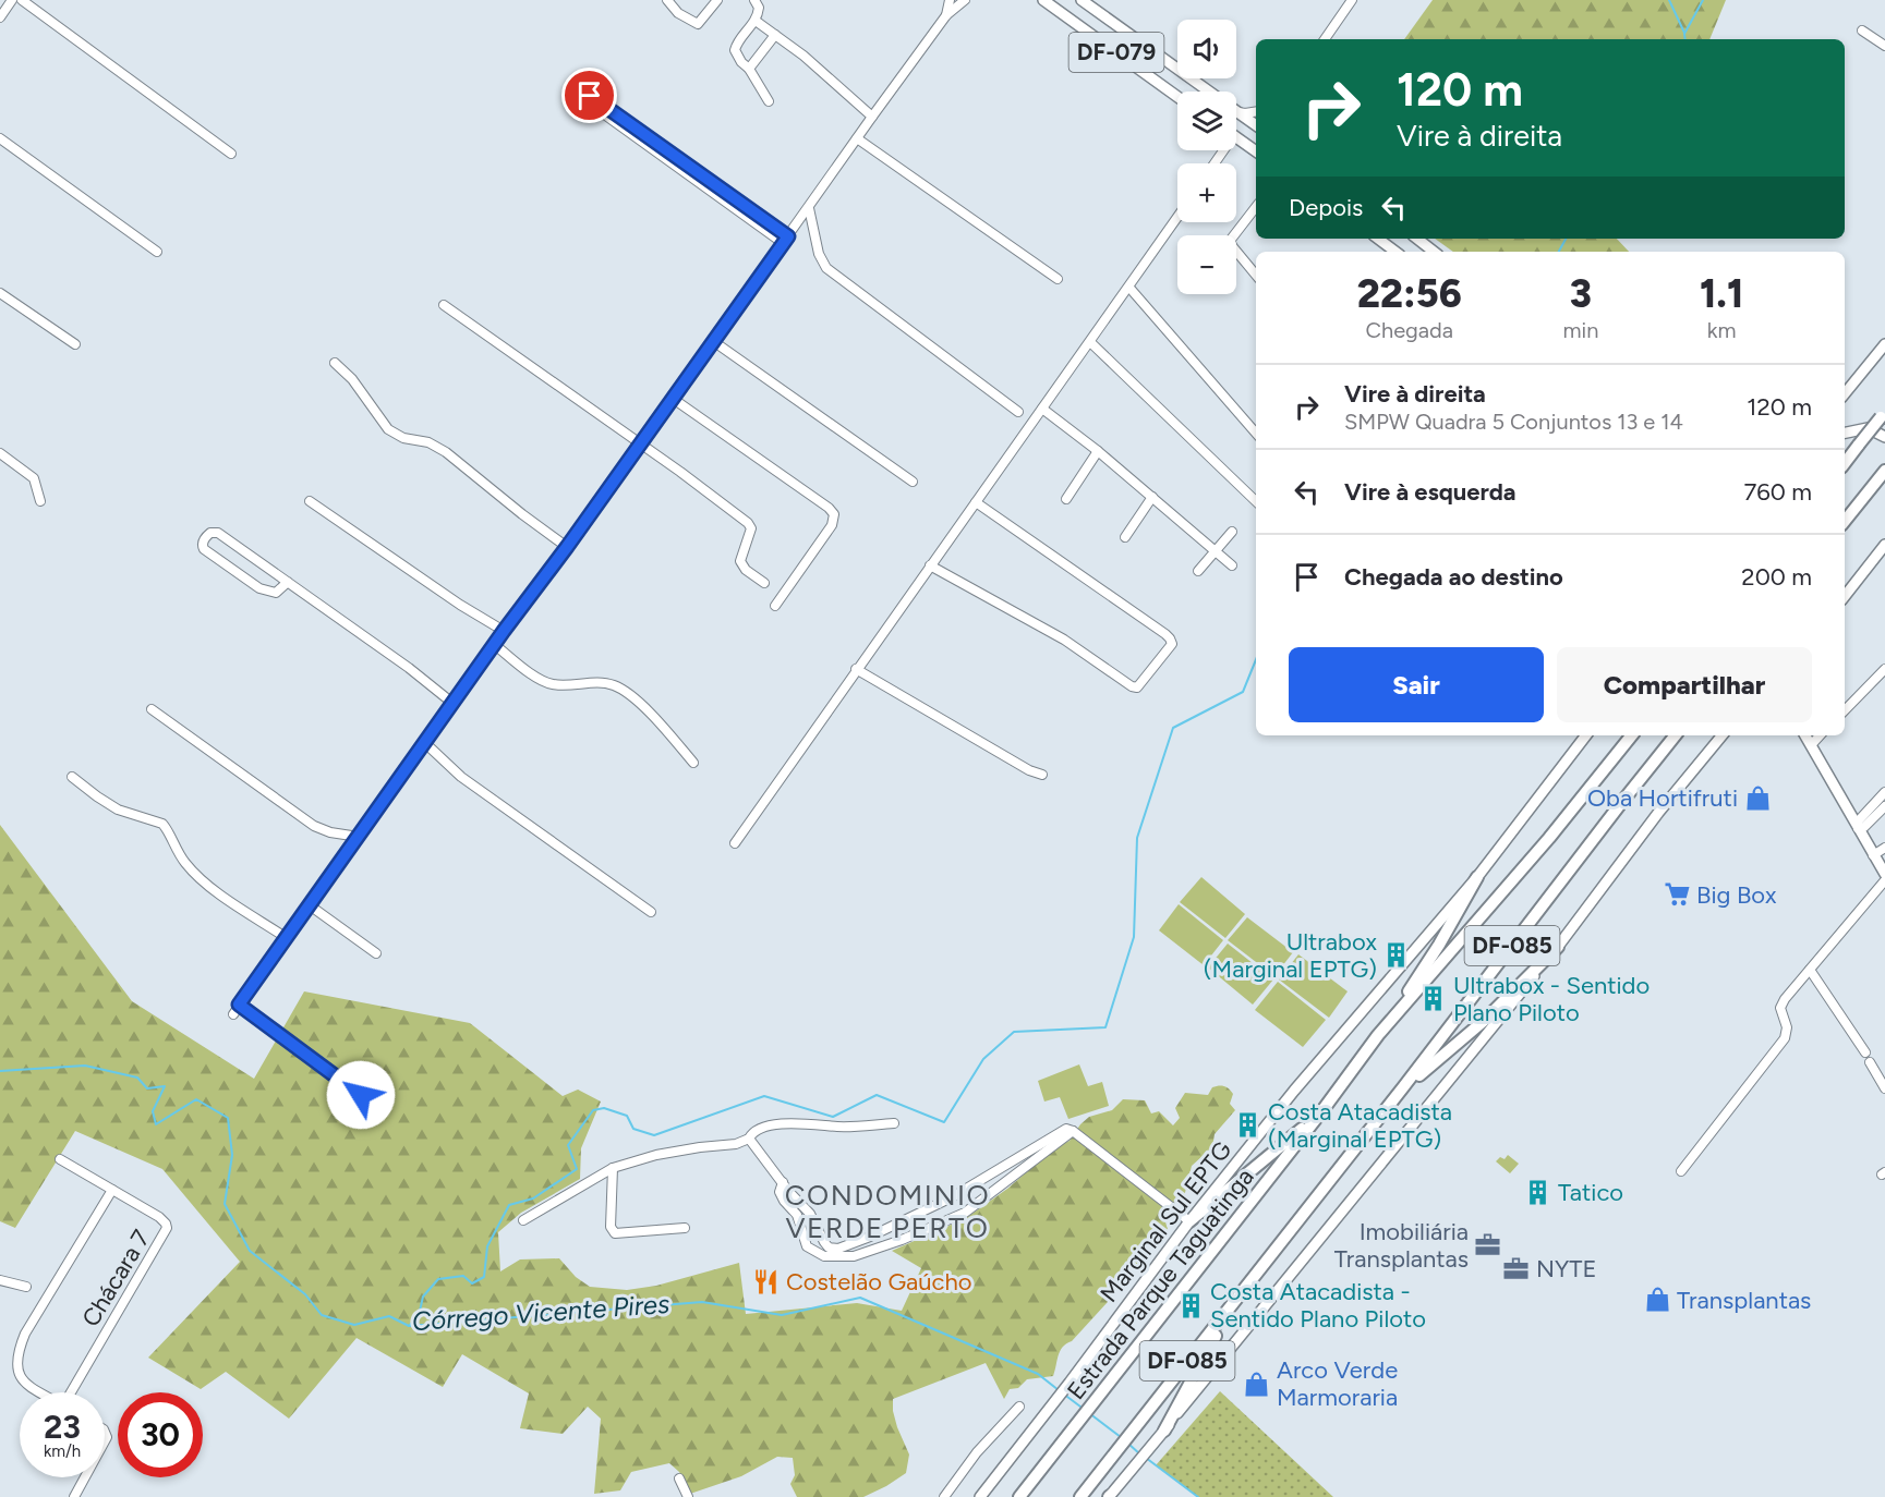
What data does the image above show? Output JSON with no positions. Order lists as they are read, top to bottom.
{
  "streets": {
    "highway": ["DF-085", "Estrada Parque Taguatinga"],
    "main road": ["DF-079", "Marginal Sul EPTG"],
    "street": ["Chácara 7"]
  },
  "districts": ["CONDOMINIO VERDE PERTO"],
  "water": ["Córrego Vicente Pires"],
  "places": {
    "shop": ["Oba Hortifruti", "Transplantas", "Arco Verde Marmoraria"],
    "supermarket": ["Big Box"],
    "building": [
      "Ultrabox (Marginal EPTG)",
      "Ultrabox - Sentido Plano Piloto",
      "Costa Atacadista (Marginal EPTG)",
      "Tatico",
      "Costa Atacadista - Sentido Plano Piloto"
    ],
    "office": ["Imobiliária Transplantas", "NYTE"],
    "restaurant": ["Costelão Gaúcho"]
  },
  "page": {
    "map_buttons": ["+", "−"],
    "turn": ["120 m", "Vire à direita"],
    "then": "Depois",
    "eta": [
      "22:56",
      "Chegada",
      "3",
      "min",
      "1.1",
      "km"
    ],
    "list": [
      {
        "name": "Vire à direita",
        "note": "SMPW Quadra 5 Conjuntos 13 e 14",
        "value": "120 m"
      },
      {
        "name": "Vire à esquerda",
        "value": "760 m"
      },
      {
        "name": "Chegada ao destino",
        "value": "200 m"
      }
    ],
    "buttons": ["Sair", "Compartilhar"],
    "speed": "23 km/h",
    "limit": "30"
  }
}
